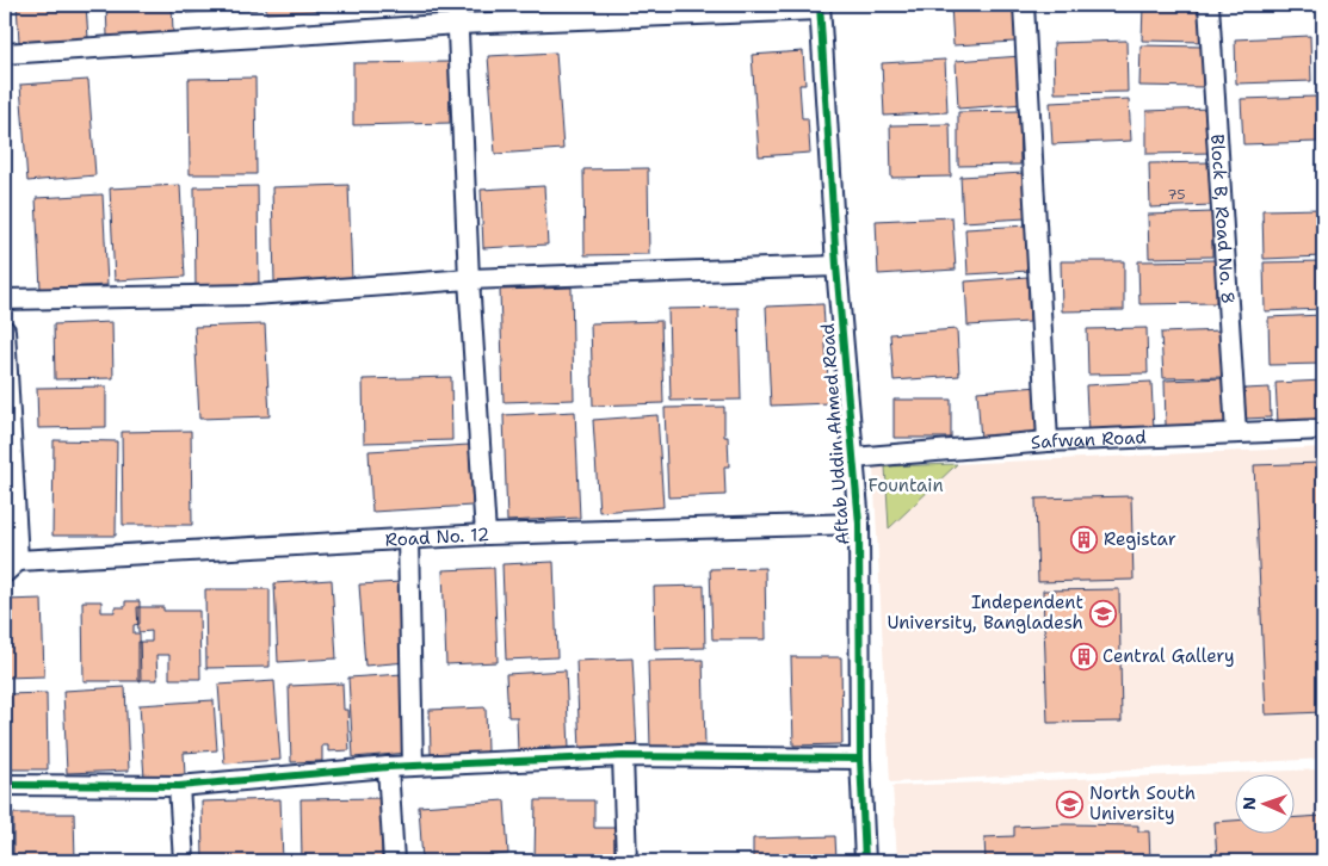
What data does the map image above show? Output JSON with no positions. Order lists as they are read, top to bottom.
{
  "streets": {
    "street": [
      "Block B, Road No. 8",
      "Aftab Uddin Ahmed Road",
      "Safwan Road",
      "Road No. 12"
    ]
  },
  "crossings": [
    ["Block B, Road No. 8", "Safwan Road"],
    ["Aftab Uddin Ahmed Road", "Safwan Road"],
    ["Aftab Uddin Ahmed Road", "Road No. 12"]
  ],
  "parks": ["Fountain"],
  "places": {
    "building": ["Registar", "Central Gallery"],
    "school or university": ["Independent University, Bangladesh", "North South University"]
  },
  "house_numbers": ["75"],
  "north": "left"
}
